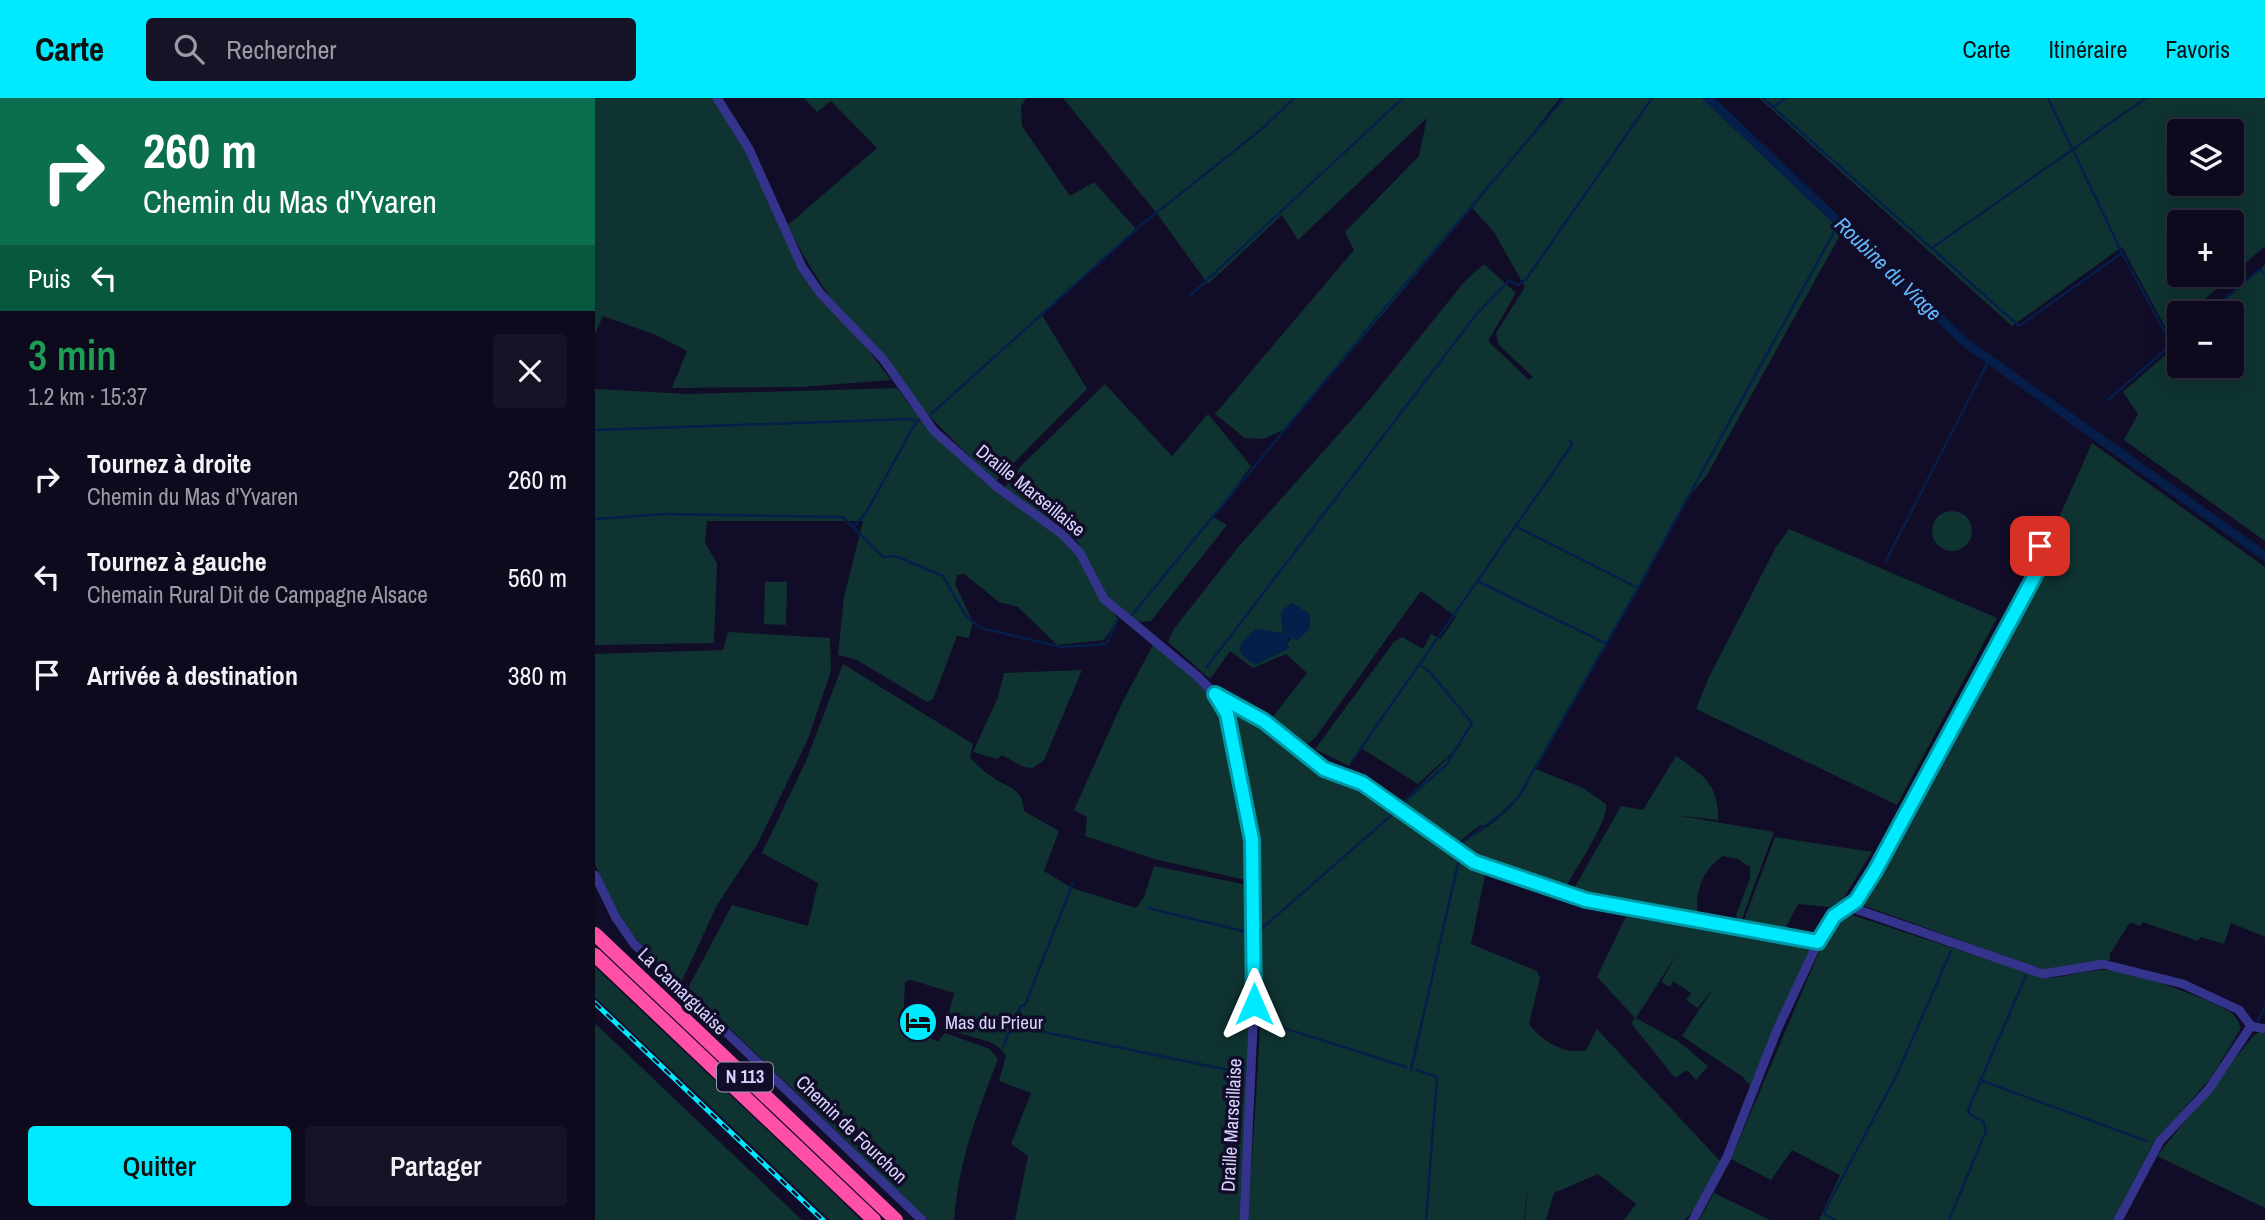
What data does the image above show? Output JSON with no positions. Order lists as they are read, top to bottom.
{
  "streets": {
    "highway": ["La Camarguaise", "N 113"],
    "street": ["Draille Marseillaise", "Chemin de Fourchon"]
  },
  "water": ["Roubine du Viage"],
  "places": {
    "hotel": ["Mas du Prieur"]
  },
  "page": {
    "header": "Carte",
    "search": "Rechercher",
    "nav": ["Carte", "Itinéraire", "Favoris"],
    "turn": ["260 m", "Chemin du Mas d'Yvaren"],
    "map_buttons": ["+", "−"],
    "then": "Puis",
    "heading": ["3 min", "1.2 km · 15:37"],
    "list": [
      {
        "name": "Tournez à droite",
        "note": "Chemin du Mas d'Yvaren",
        "value": "260 m"
      },
      {
        "name": "Tournez à gauche",
        "note": "Chemain Rural Dit de Campagne Alsace",
        "value": "560 m"
      },
      {
        "name": "Arrivée à destination",
        "value": "380 m"
      }
    ],
    "buttons": ["Quitter", "Partager"]
  }
}
